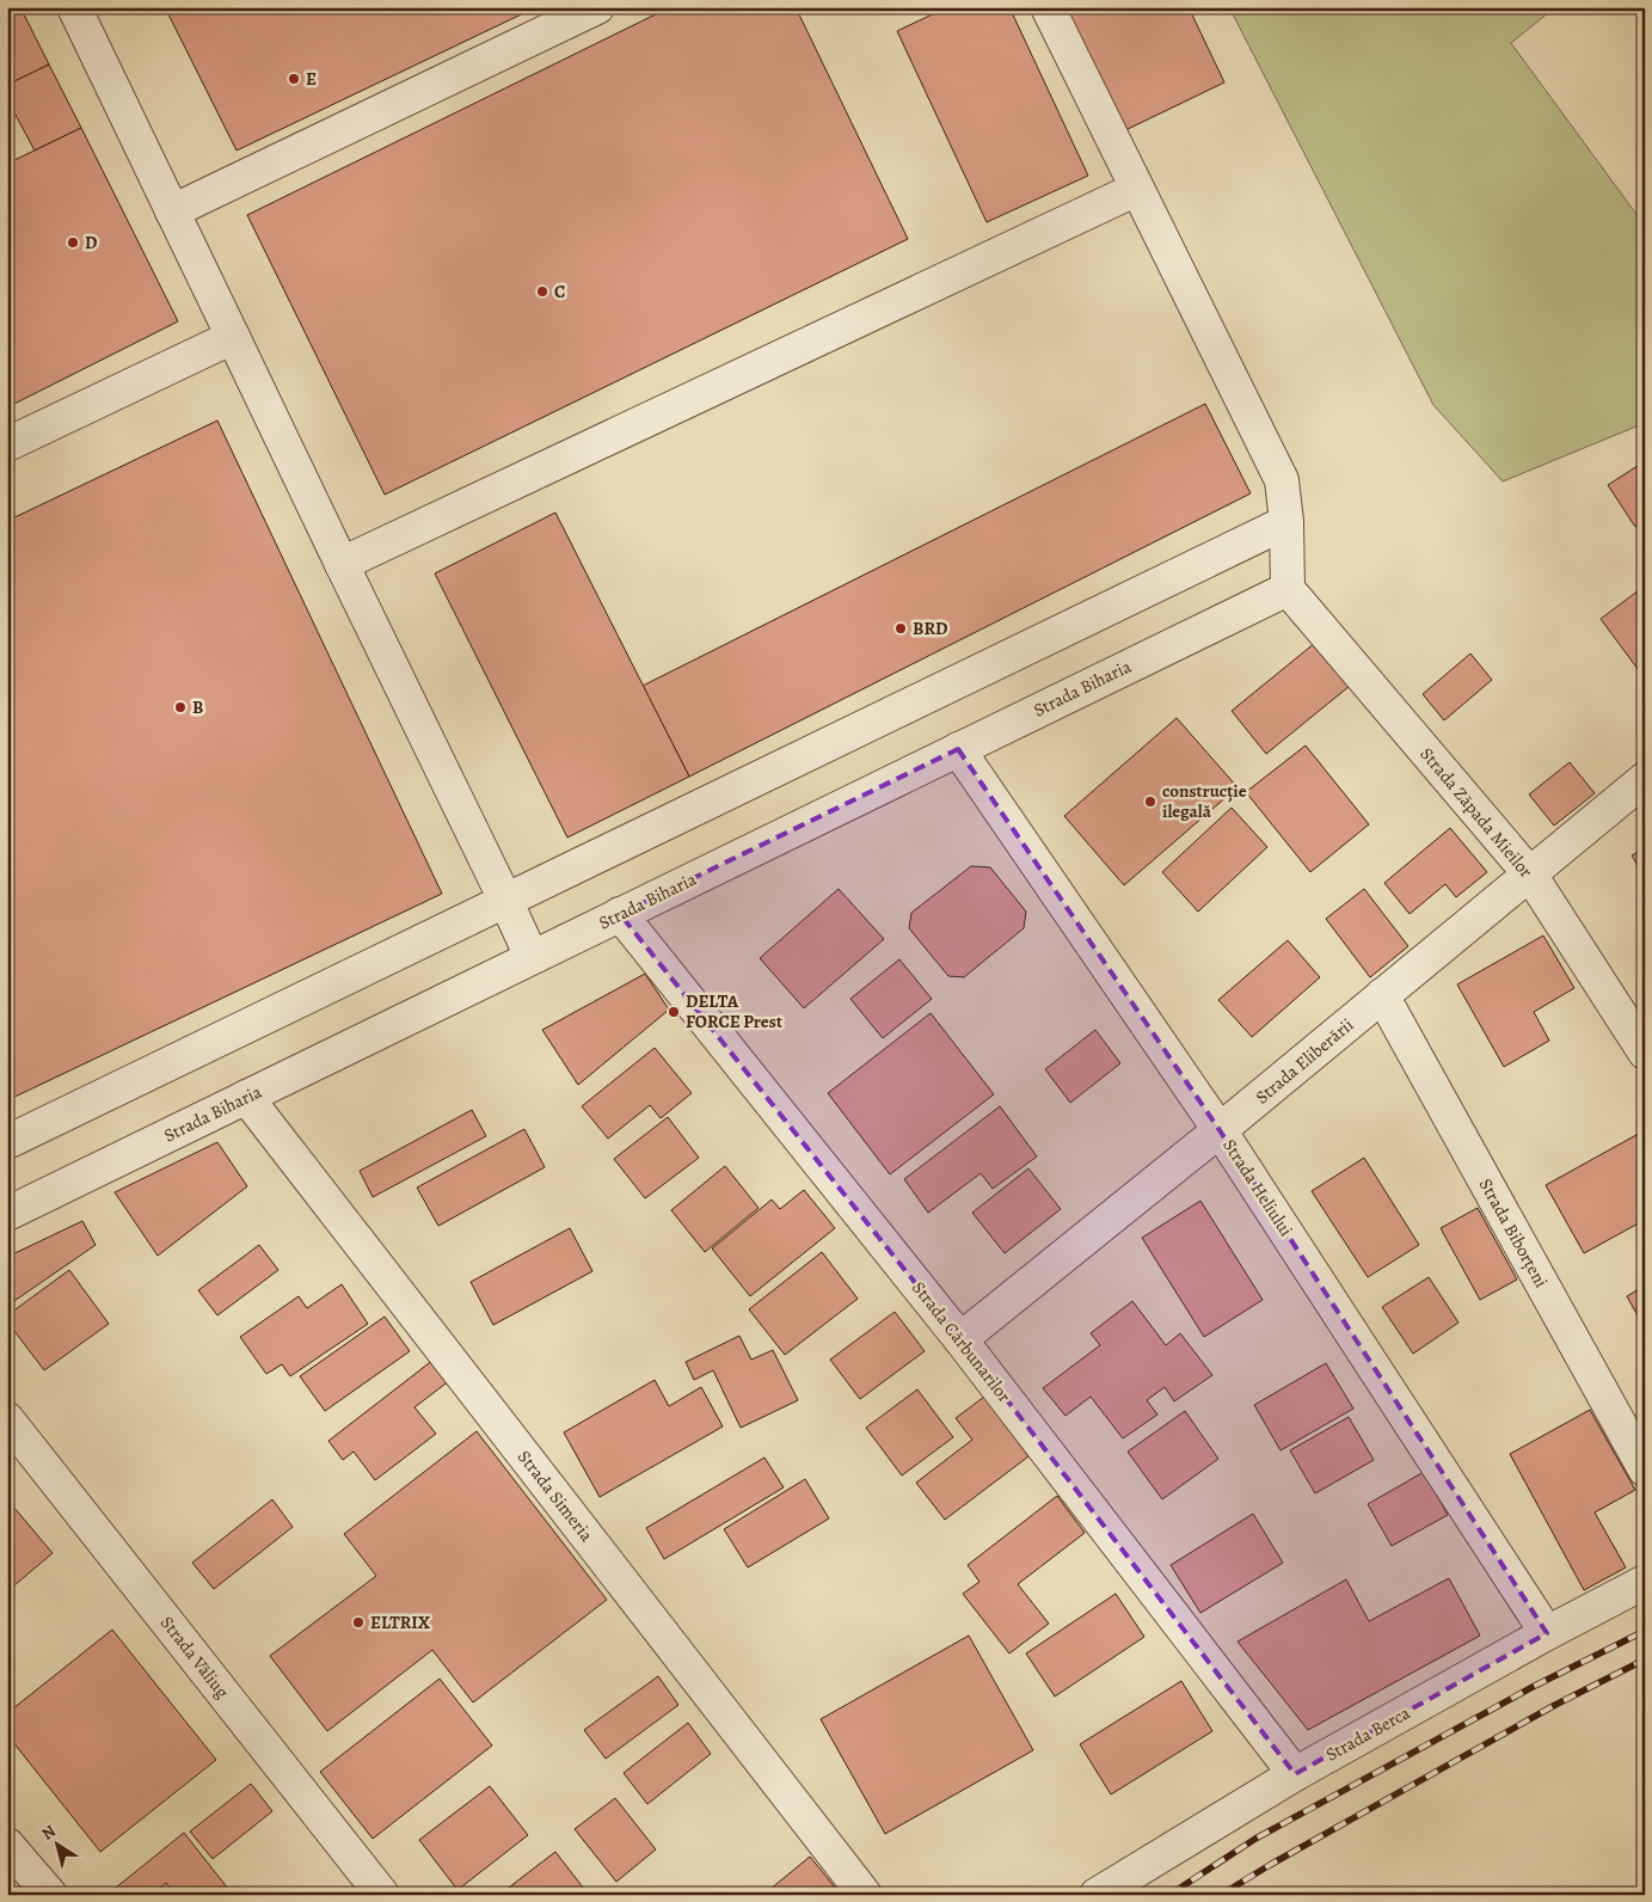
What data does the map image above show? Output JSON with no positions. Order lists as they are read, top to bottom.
{
  "streets": {
    "street": [
      "Strada Biharia",
      "Strada Zăpada Mieilor",
      "Strada Eliberării",
      "Strada Heliului",
      "Strada Biborțeni",
      "Strada Cărbunarilor",
      "Strada Simeria",
      "Strada Văliug",
      "Strada Berca"
    ]
  },
  "crossings": [
    ["Strada Biharia", "Strada Zăpada Mieilor"],
    ["Strada Biharia", "Strada Heliului"],
    ["Strada Biharia", "Strada Cărbunarilor"],
    ["Strada Biharia", "Strada Simeria"],
    ["Strada Zăpada Mieilor", "Strada Eliberării"],
    ["Strada Eliberării", "Strada Heliului"],
    ["Strada Eliberării", "Strada Biborțeni"],
    ["Strada Eliberării", "Strada Cărbunarilor"],
    ["Strada Heliului", "Strada Berca"],
    ["Strada Cărbunarilor", "Strada Berca"]
  ],
  "places": [
    "E",
    "D",
    "C",
    "BRD",
    "B",
    "construcție ilegală",
    "DELTA FORCE Prest",
    "ELTRIX"
  ],
  "north": "top left"
}
